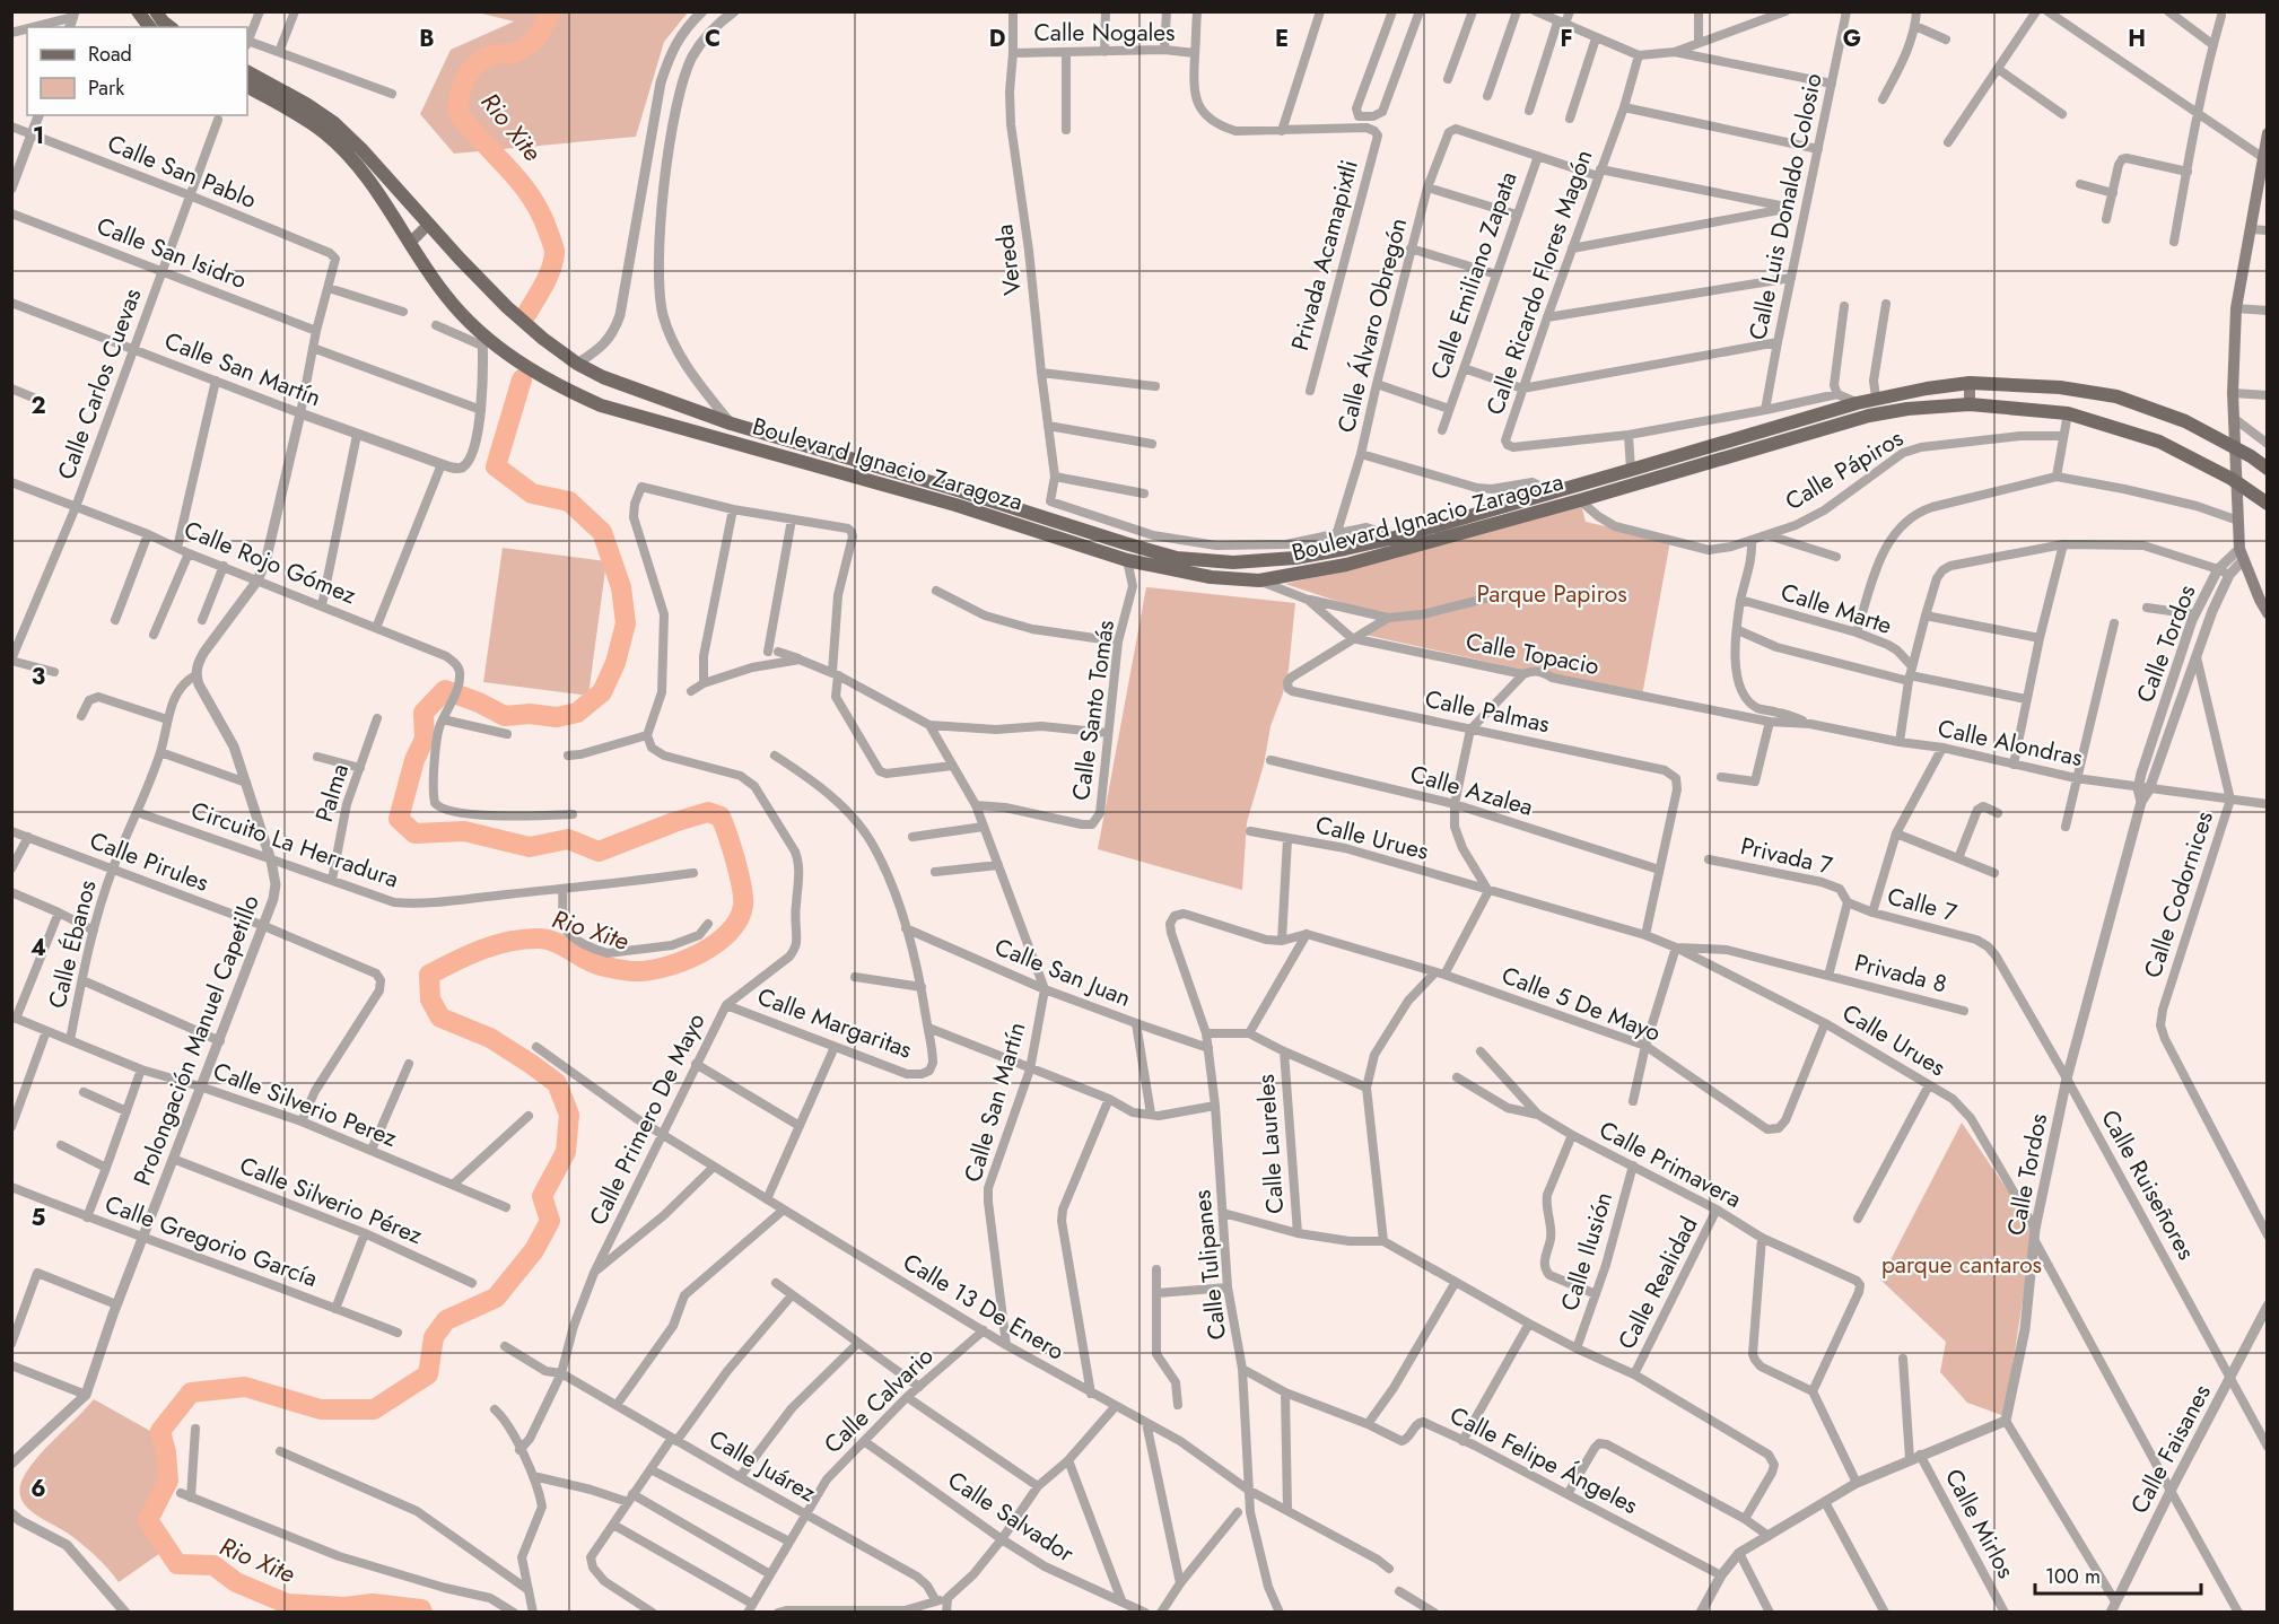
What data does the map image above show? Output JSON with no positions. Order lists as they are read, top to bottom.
{
  "streets": {
    "main road": ["Boulevard Ignacio Zaragoza"],
    "street": [
      "Calle Nogales",
      "Calle San Pablo",
      "Calle Luis Donaldo Colosio",
      "Calle San Isidro",
      "Privada Acamapixtli",
      "Vereda",
      "Calle Emiliano Zapata",
      "Calle Ricardo Flores Magón",
      "Calle Álvaro Obregón",
      "Calle San Martín",
      "Calle Carlos Cuevas",
      "Calle Pápiros",
      "Calle Rojo Gómez",
      "Calle Marte",
      "Calle Tordos",
      "Calle Topacio",
      "Calle Santo Tomás",
      "Calle Palmas",
      "Calle Alondras",
      "Calle Azalea",
      "Palma",
      "Calle Urues",
      "Circuito La Herradura",
      "Privada 7",
      "Calle Pirules",
      "Calle Codornices",
      "Calle 7",
      "Calle Ébanos",
      "Calle San Juan",
      "Privada 8",
      "Calle 5 De Mayo",
      "Calle Margaritas",
      "Prolongación Manuel Capetillo",
      "Calle Silverio Perez",
      "Calle Primero De Mayo",
      "Calle Laureles",
      "Calle Primavera",
      "Calle Ruiseñores",
      "Calle Silverio Pérez",
      "Calle Gregorio García",
      "Calle Ilusión",
      "Calle Tulipanes",
      "Calle Realidad",
      "Calle 13 De Enero",
      "Calle Calvario",
      "Calle Faisanes",
      "Calle Felipe Ángeles",
      "Calle Juárez",
      "Calle Salvador",
      "Calle Mirlos"
    ]
  },
  "crossings": [
    ["Calle Nogales", "Privada Acamapixtli"],
    ["Calle Nogales", "Vereda"],
    ["Calle San Pablo", "Calle Carlos Cuevas"],
    ["Calle Luis Donaldo Colosio", "Calle Ricardo Flores Magón"],
    ["Calle San Isidro", "Calle Carlos Cuevas"],
    ["Vereda", "Calle Álvaro Obregón"],
    ["Calle Emiliano Zapata", "Calle Álvaro Obregón"],
    ["Calle San Martín", "Calle Carlos Cuevas"],
    ["Calle San Martín", "Calle San Juan"],
    ["Calle San Martín", "Calle 13 De Enero"],
    ["Calle Carlos Cuevas", "Calle Rojo Gómez"],
    ["Boulevard Ignacio Zaragoza", "Calle Pápiros"],
    ["Boulevard Ignacio Zaragoza", "Calle Santo Tomás"],
    ["Calle Tordos", "Calle Alondras"],
    ["Calle Tordos", "Calle Urues"],
    ["Calle Tordos", "Calle Codornices"],
    ["Calle Tordos", "Calle Ruiseñores"],
    ["Calle Topacio", "Calle Palmas"],
    ["Calle Topacio", "Calle Alondras"],
    ["Calle Palmas", "Calle Azalea"],
    ["Calle Alondras", "Calle Codornices"],
    ["Palma", "Circuito La Herradura"],
    ["Calle Urues", "Privada 8"],
    ["Calle Urues", "Calle 5 De Mayo"],
    ["Circuito La Herradura", "Calle Ébanos"],
    ["Circuito La Herradura", "Prolongación Manuel Capetillo"],
    ["Privada 7", "Calle 7"],
    ["Calle Pirules", "Calle Ébanos"],
    ["Calle Pirules", "Prolongación Manuel Capetillo"],
    ["Calle Pirules", "Calle Silverio Perez"],
    ["Calle 7", "Calle Ruiseñores"],
    ["Calle Ébanos", "Prolongación Manuel Capetillo"],
    ["Calle Ébanos", "Calle Silverio Perez"],
    ["Calle San Juan", "Calle Tulipanes"],
    ["Calle Margaritas", "Calle Primero De Mayo"],
    ["Prolongación Manuel Capetillo", "Calle Silverio Perez"],
    ["Prolongación Manuel Capetillo", "Calle Silverio Pérez"],
    ["Prolongación Manuel Capetillo", "Calle Gregorio García"],
    ["Calle Primero De Mayo", "Calle 13 De Enero"],
    ["Calle Primero De Mayo", "Calle Juárez"],
    ["Calle Primavera", "Calle Ilusión"],
    ["Calle Primavera", "Calle Realidad"],
    ["Calle Ruiseñores", "Calle Faisanes"],
    ["Calle Tulipanes", "Calle 13 De Enero"],
    ["Calle Tulipanes", "Calle Felipe Ángeles"],
    ["Calle 13 De Enero", "Calle Calvario"],
    ["Calle Calvario", "Calle Juárez"],
    ["Calle Calvario", "Calle Salvador"]
  ],
  "water": ["Rio Xite"],
  "parks": ["Parque Papiros", "parque cantaros"],
  "legend": ["Road", "Park"],
  "scale_bar": "100 m",
  "grid": {
    "columns": [
      "B",
      "C",
      "D",
      "E",
      "F",
      "G",
      "H"
    ],
    "rows": [
      "1",
      "2",
      "3",
      "4",
      "5",
      "6"
    ]
  }
}
